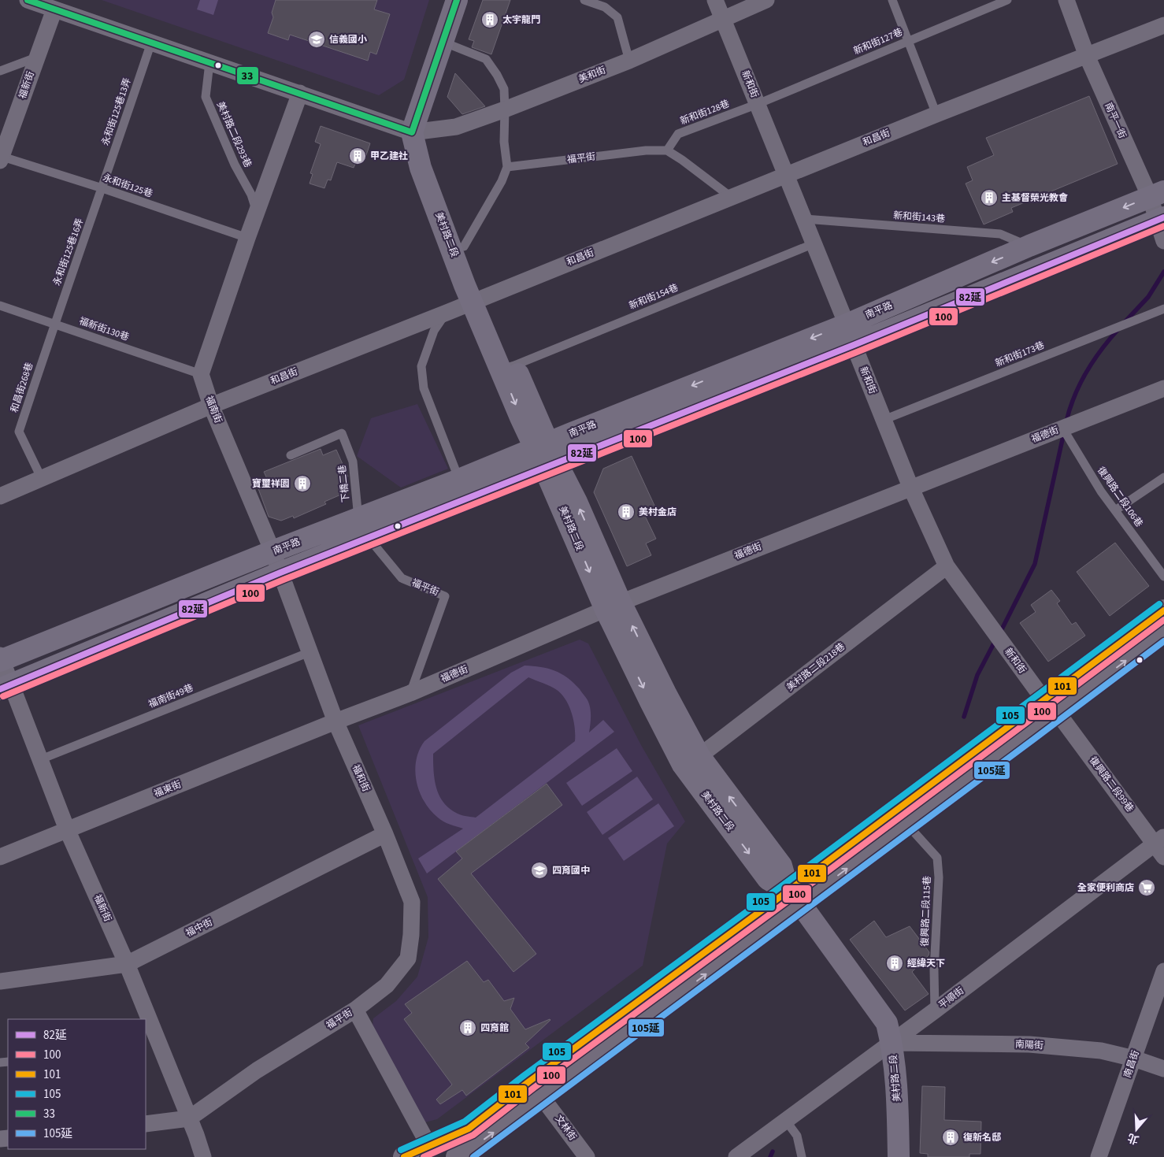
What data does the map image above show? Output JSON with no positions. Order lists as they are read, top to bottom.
{
  "streets": {
    "street": [
      "美和街",
      "新和街",
      "福新街",
      "南平一街",
      "和昌街",
      "福平街",
      "美村路二段",
      "南平路",
      "福南街",
      "福德街",
      "美村路二段218巷",
      "福和街",
      "復興路二段99巷",
      "福東街",
      "福中街",
      "平順街",
      "南陽街",
      "南昌街",
      "文林街"
    ],
    "lane": [
      "新和街127巷",
      "永和街125巷13弄",
      "新和街128巷",
      "美村路二段293巷",
      "永和街125巷",
      "新和街143巷",
      "永和街125巷16弄",
      "新和街154巷",
      "福新街130巷",
      "新和街173巷",
      "和昌街268巷",
      "下橋二巷",
      "復興路二段106巷",
      "福南街49巷",
      "復興路二段115巷"
    ]
  },
  "crossings": [
    ["新和街127巷", "新和街"],
    ["新和街127巷", "新和街128巷"],
    ["美和街", "新和街"],
    ["美和街", "美村路二段"],
    ["新和街", "新和街128巷"],
    ["新和街", "和昌街"],
    ["新和街", "新和街143巷"],
    ["新和街", "新和街154巷"],
    ["新和街", "南平路"],
    ["新和街", "新和街173巷"],
    ["新和街", "福德街"],
    ["新和街", "美村路二段218巷"],
    ["新和街", "復興路二段99巷"],
    ["福新街", "福平街"],
    ["福新街", "永和街125巷"],
    ["福新街", "南平路"],
    ["福新街", "福南街49巷"],
    ["福新街", "福東街"],
    ["福新街", "福中街"],
    ["永和街125巷13弄", "永和街125巷"],
    ["永和街125巷13弄", "永和街125巷16弄"],
    ["新和街128巷", "福平街"],
    ["南平一街", "和昌街"],
    ["南平一街", "南平路"],
    ["和昌街", "美村路二段"],
    ["和昌街", "和昌街268巷"],
    ["和昌街", "福南街"],
    ["福平街", "福德街"],
    ["福平街", "福和街"],
    ["福平街", "福中街"],
    ["永和街125巷", "永和街125巷16弄"],
    ["新和街143巷", "南平路"],
    ["美村路二段", "新和街154巷"],
    ["美村路二段", "南平路"],
    ["美村路二段", "福德街"],
    ["美村路二段", "美村路二段218巷"],
    ["美村路二段", "平順街"],
    ["美村路二段", "南陽街"],
    ["永和街125巷16弄", "福新街130巷"],
    ["永和街125巷16弄", "和昌街268巷"],
    ["南平路", "福南街"],
    ["南平路", "下橋二巷"],
    ["福新街130巷", "和昌街268巷"],
    ["福新街130巷", "福南街"],
    ["福南街", "福德街"],
    ["福南街", "福南街49巷"],
    ["福南街", "福和街"],
    ["福南街", "福東街"],
    ["福德街", "復興路二段106巷"],
    ["福德街", "福和街"],
    ["福德街", "福東街"],
    ["福和街", "福東街"],
    ["福和街", "福中街"],
    ["復興路二段99巷", "平順街"],
    ["復興路二段115巷", "平順街"],
    ["平順街", "南陽街"],
    ["南陽街", "南昌街"]
  ],
  "places": {
    "building": [
      "太宇龍門",
      "甲乙建社",
      "主基督榮光教會",
      "寶璽祥園",
      "美村金店",
      "經緯天下",
      "四育館",
      "復新名邸"
    ],
    "school or university": ["信義國小", "四育國中"],
    "supermarket": ["全家便利商店"]
  },
  "lines": [
    "transit line 33",
    "transit line 82延",
    "transit line 100",
    "transit line 105",
    "transit line 101",
    "transit line 105延"
  ],
  "legend": [
    "82延",
    "100",
    "101",
    "105",
    "33",
    "105延"
  ],
  "north": "bottom"
}
